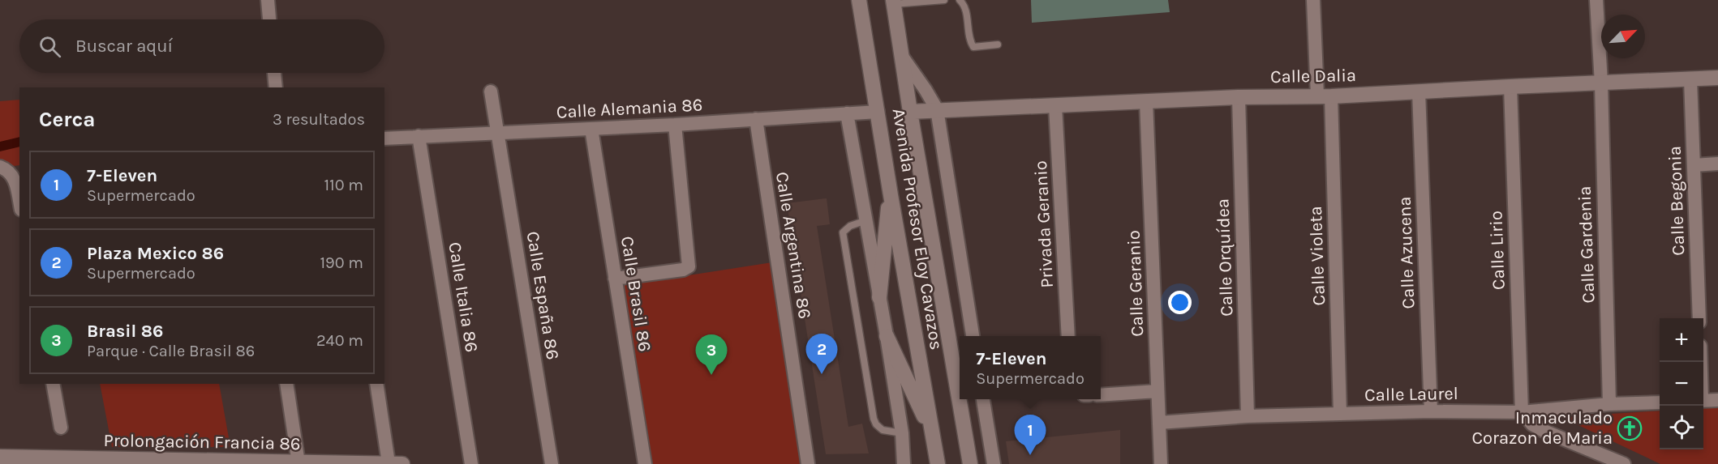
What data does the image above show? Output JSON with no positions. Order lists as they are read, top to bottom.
{
  "streets": {
    "street": [
      "Calle Dalia",
      "Calle Alemania 86",
      "Calle Begonia",
      "Privada Geranio",
      "Avenida Profesor Eloy Cavazos",
      "Calle Gardenia",
      "Calle Argentina 86",
      "Calle Lirio",
      "Calle Azucena",
      "Calle Violeta",
      "Calle Orquídea",
      "Calle Geranio",
      "Calle Brasil 86",
      "Calle España 86",
      "Calle Italia 86",
      "Calle Laurel",
      "Prolongación Francia 86"
    ]
  },
  "crossings": [
    ["Calle Dalia", "Calle Begonia"],
    ["Calle Dalia", "Privada Geranio"],
    ["Calle Dalia", "Avenida Profesor Eloy Cavazos"],
    ["Calle Dalia", "Calle Gardenia"],
    ["Calle Dalia", "Calle Lirio"],
    ["Calle Dalia", "Calle Azucena"],
    ["Calle Dalia", "Calle Violeta"],
    ["Calle Dalia", "Calle Orquídea"],
    ["Calle Dalia", "Calle Geranio"],
    ["Calle Alemania 86", "Avenida Profesor Eloy Cavazos"],
    ["Calle Alemania 86", "Calle Argentina 86"],
    ["Calle Alemania 86", "Calle Brasil 86"],
    ["Calle Alemania 86", "Calle España 86"],
    ["Calle Alemania 86", "Calle Italia 86"],
    ["Calle Gardenia", "Calle Laurel"],
    ["Calle Lirio", "Calle Laurel"],
    ["Calle Azucena", "Calle Laurel"],
    ["Calle Violeta", "Calle Laurel"],
    ["Calle Orquídea", "Calle Laurel"],
    ["Calle Geranio", "Calle Laurel"]
  ],
  "places": {
    "church": ["Inmaculado Corazon de Maria"]
  },
  "north": "top right",
  "page": {
    "search": "Buscar aquí",
    "heading": ["Cerca", "3 resultados"],
    "list": [
      {
        "mark": "1",
        "name": "7-Eleven",
        "note": "Supermercado",
        "value": "110 m"
      },
      {
        "mark": "2",
        "name": "Plaza Mexico 86",
        "note": "Supermercado",
        "value": "190 m"
      },
      {
        "mark": "3",
        "name": "Brasil 86",
        "note": "Parque · Calle Brasil 86",
        "value": "240 m"
      }
    ],
    "map_buttons": ["+", "−"],
    "pins": ["2", "3", "1"],
    "popup": ["7-Eleven", "Supermercado"]
  }
}
